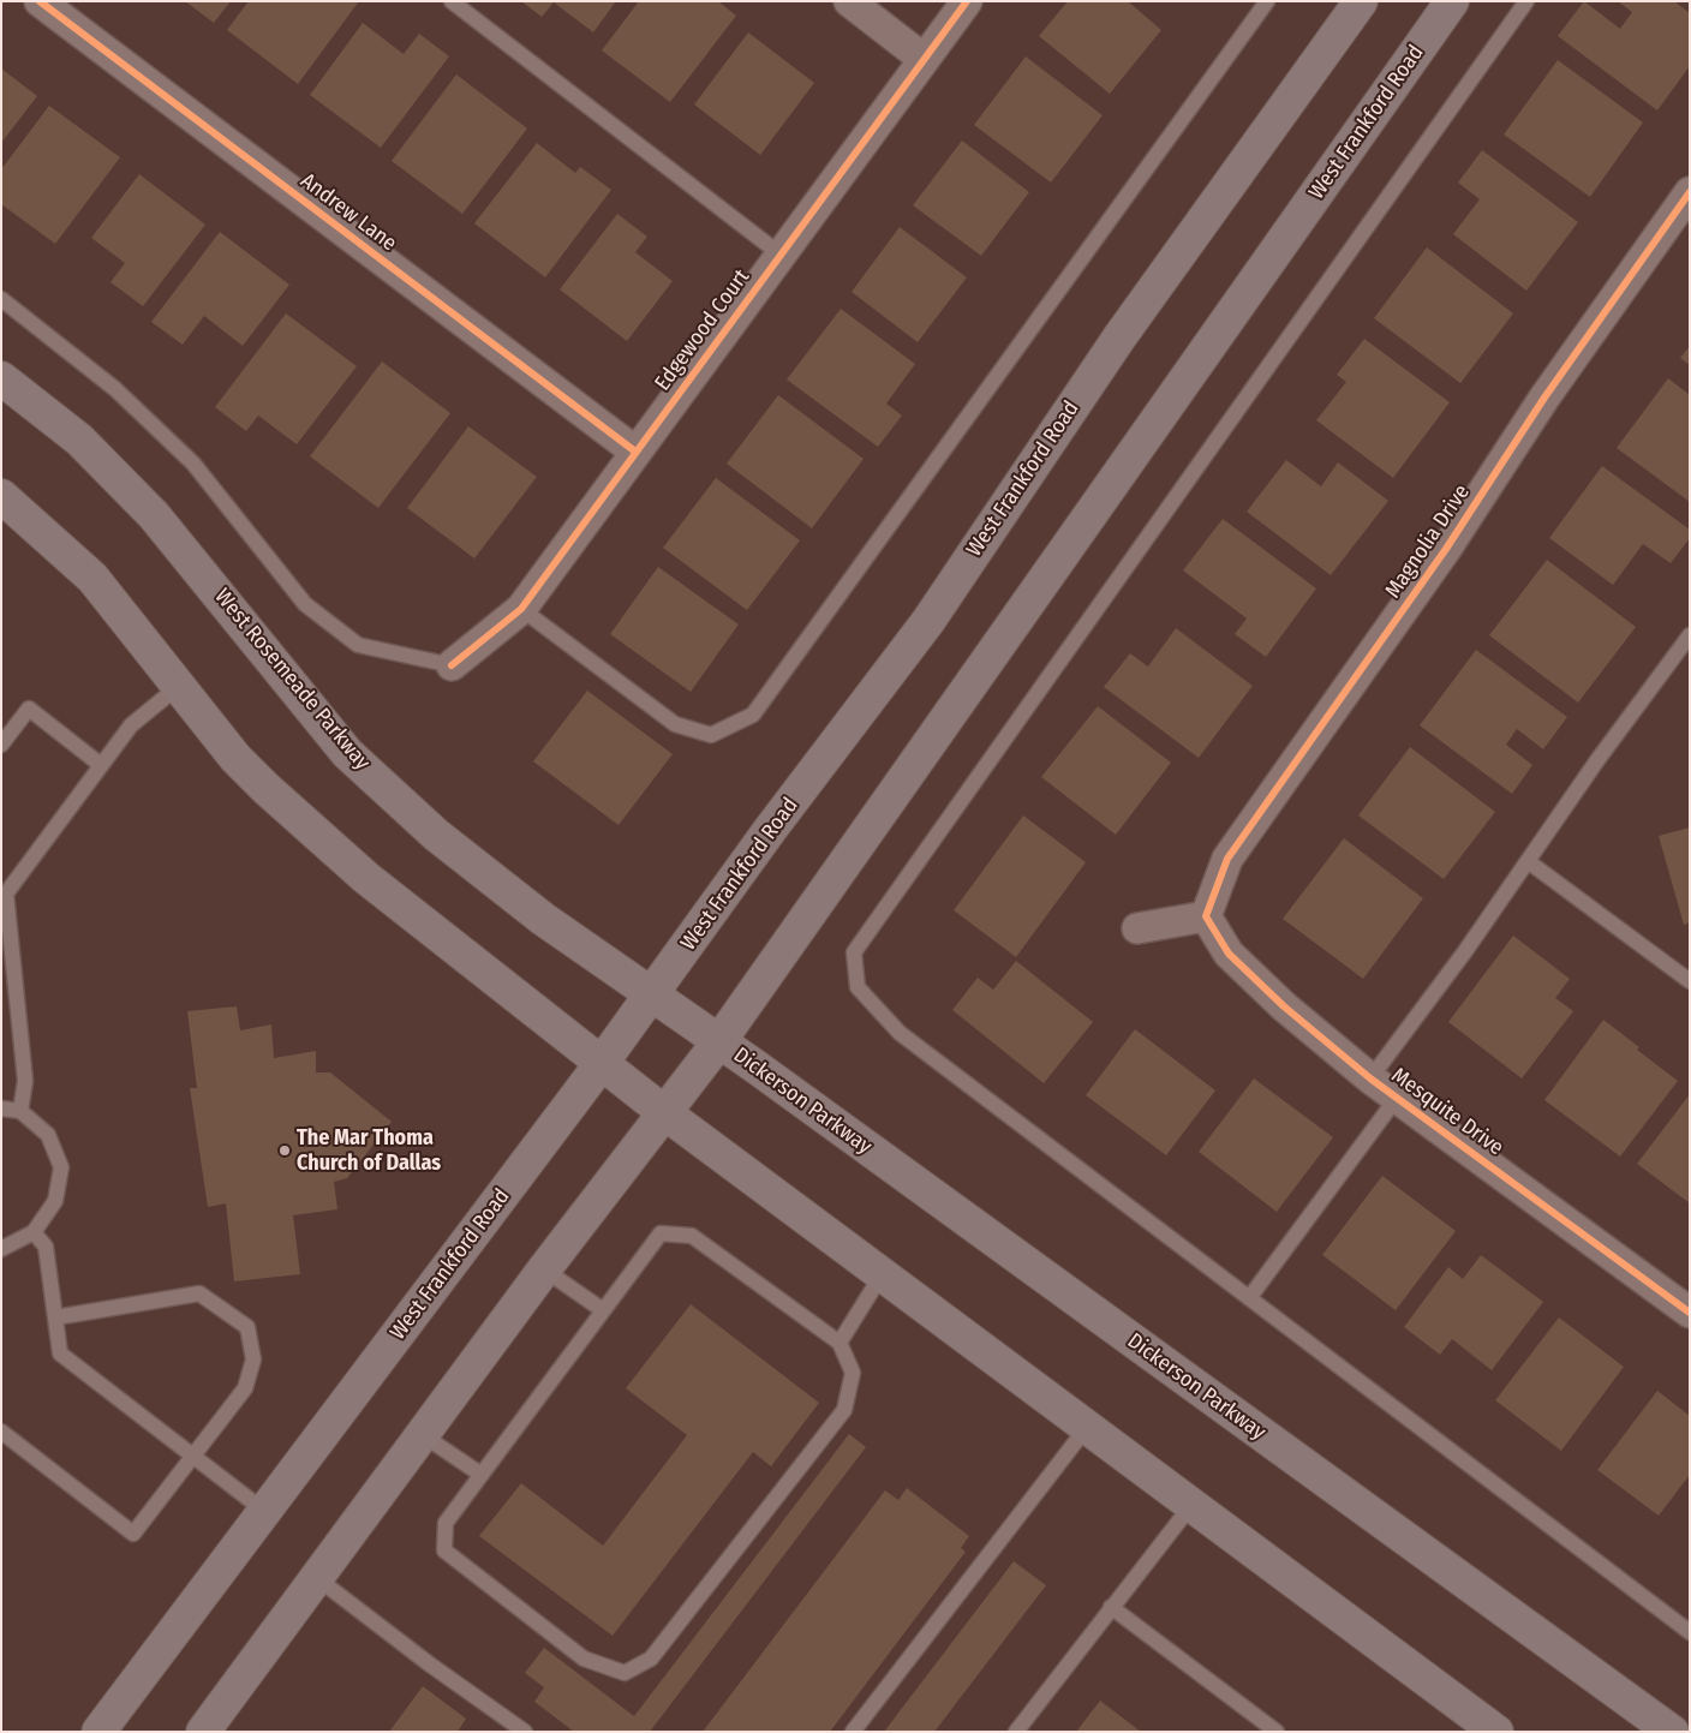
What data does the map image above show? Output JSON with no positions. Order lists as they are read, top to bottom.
{
  "streets": {
    "main road": ["West Frankford Road", "West Rosemeade Parkway", "Dickerson Parkway"],
    "street": [
      "Andrew Lane",
      "Edgewood Court",
      "Magnolia Drive",
      "Mesquite Drive"
    ]
  },
  "crossings": [
    ["West Frankford Road", "West Rosemeade Parkway"],
    ["West Frankford Road", "Dickerson Parkway"],
    ["Andrew Lane", "Edgewood Court"],
    ["Magnolia Drive", "Mesquite Drive"],
    ["West Rosemeade Parkway", "Dickerson Parkway"]
  ],
  "places": ["The Mar Thoma Church of Dallas"]
}
